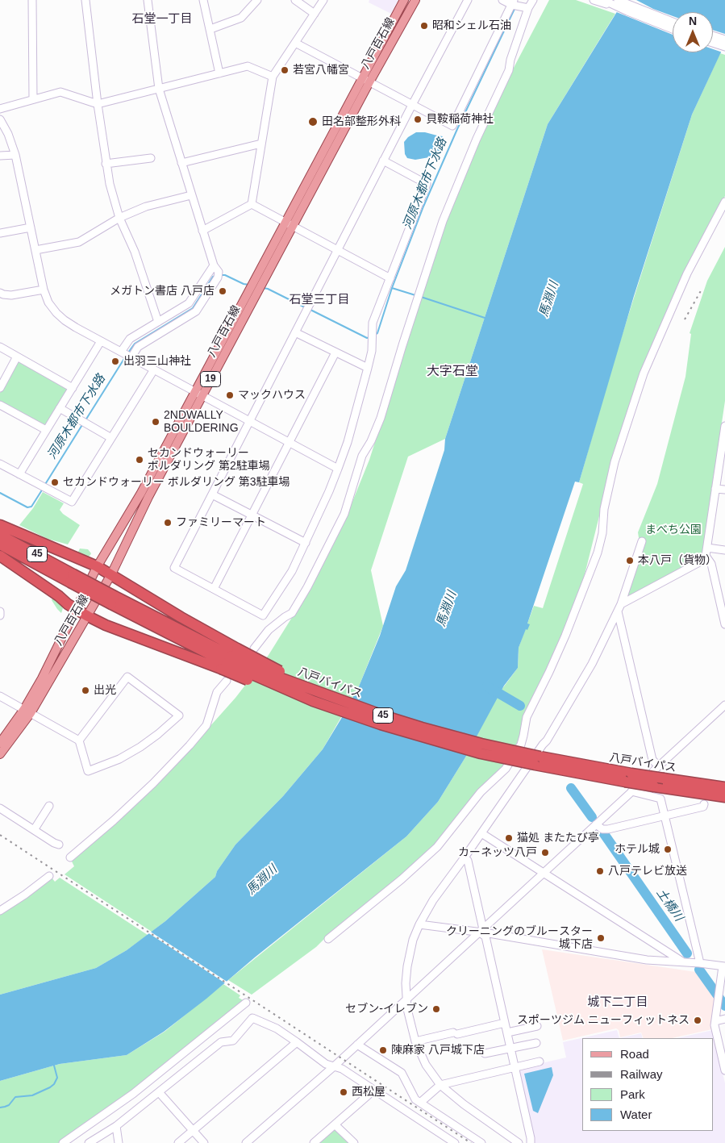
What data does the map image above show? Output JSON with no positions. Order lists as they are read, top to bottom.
{
  "streets": {
    "highway": ["45", "八戸バイパス"],
    "main road": ["八戸百石線", "19"]
  },
  "districts": [
    "石堂一丁目",
    "石堂三丁目",
    "大字石堂",
    "城下二丁目"
  ],
  "water": ["河原木都市下水路", "馬淵川", "土橋川"],
  "parks": ["まべち公園"],
  "places": [
    "昭和シェル石油",
    "若宮八幡宮",
    "貝鞍稲荷神社",
    "田名部整形外科",
    "メガトン書店 八戸店",
    "出羽三山神社",
    "マックハウス",
    "2NDWALLY BOULDERING",
    "セカンドウォーリー ボルダリング 第2駐車場",
    "セカンドウォーリー ボルダリング 第3駐車場",
    "ファミリーマート",
    "本八戸（貨物）",
    "出光",
    "猫処 またたび亭",
    "ホテル城",
    "カーネッツ八戸",
    "八戸テレビ放送",
    "クリーニングのブルースター 城下店",
    "セブン-イレブン",
    "スポーツジム ニューフィットネス",
    "陳麻家 八戸城下店",
    "西松屋"
  ],
  "legend": [
    "Road",
    "Railway",
    "Park",
    "Water"
  ],
  "north": "top"
}
